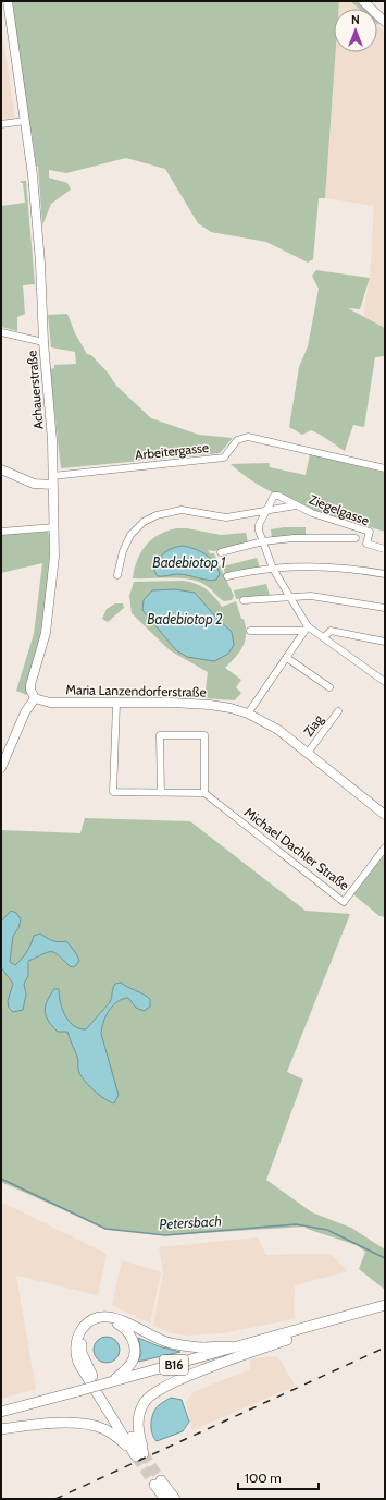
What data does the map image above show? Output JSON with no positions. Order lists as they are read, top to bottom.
{
  "streets": {
    "main road": ["B16"],
    "street": [
      "Achauerstraße",
      "Arbeitergasse",
      "Ziegelgasse",
      "Maria Lanzendorferstraße",
      "Ziag",
      "Michael Dachler Straße"
    ]
  },
  "crossings": [
    ["Achauerstraße", "Arbeitergasse"],
    ["Achauerstraße", "Maria Lanzendorferstraße"],
    ["Maria Lanzendorferstraße", "Ziag"]
  ],
  "water": ["Badebiotop 1", "Badebiotop 2", "Petersbach"],
  "scale_bar": "100 m",
  "north": "top"
}
